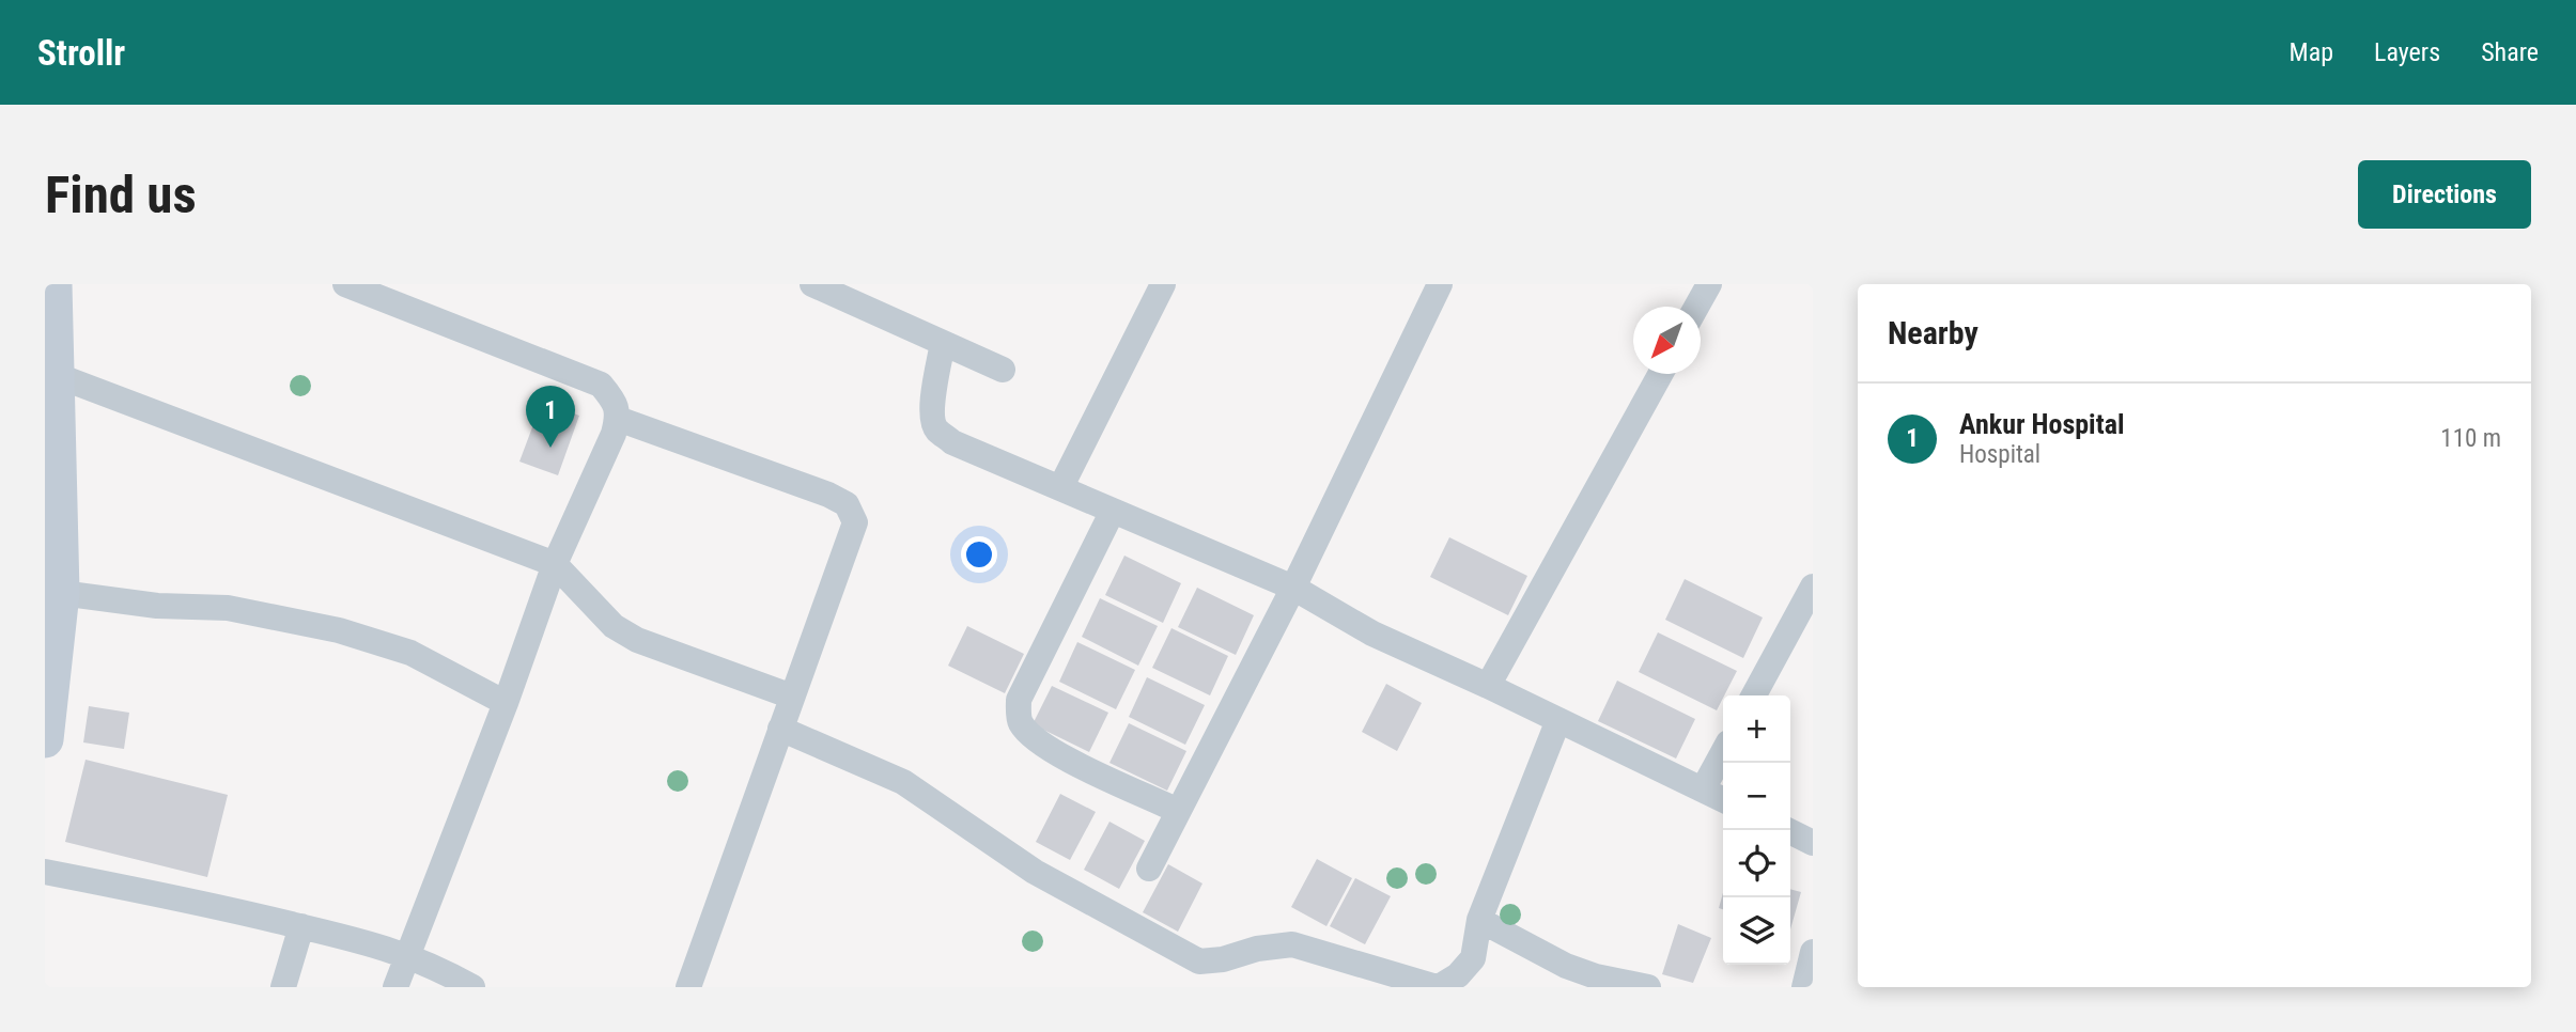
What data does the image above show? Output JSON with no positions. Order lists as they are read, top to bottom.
{
  "north": "bottom left",
  "page": {
    "header": "Strollr",
    "nav": ["Map", "Layers", "Share"],
    "buttons": "Directions",
    "title": "Find us",
    "heading": "Nearby",
    "list": [
      {
        "mark": "1",
        "name": "Ankur Hospital",
        "note": "Hospital",
        "value": "110 m"
      }
    ],
    "pins": "1",
    "map_buttons": ["+", "−"]
  }
}
